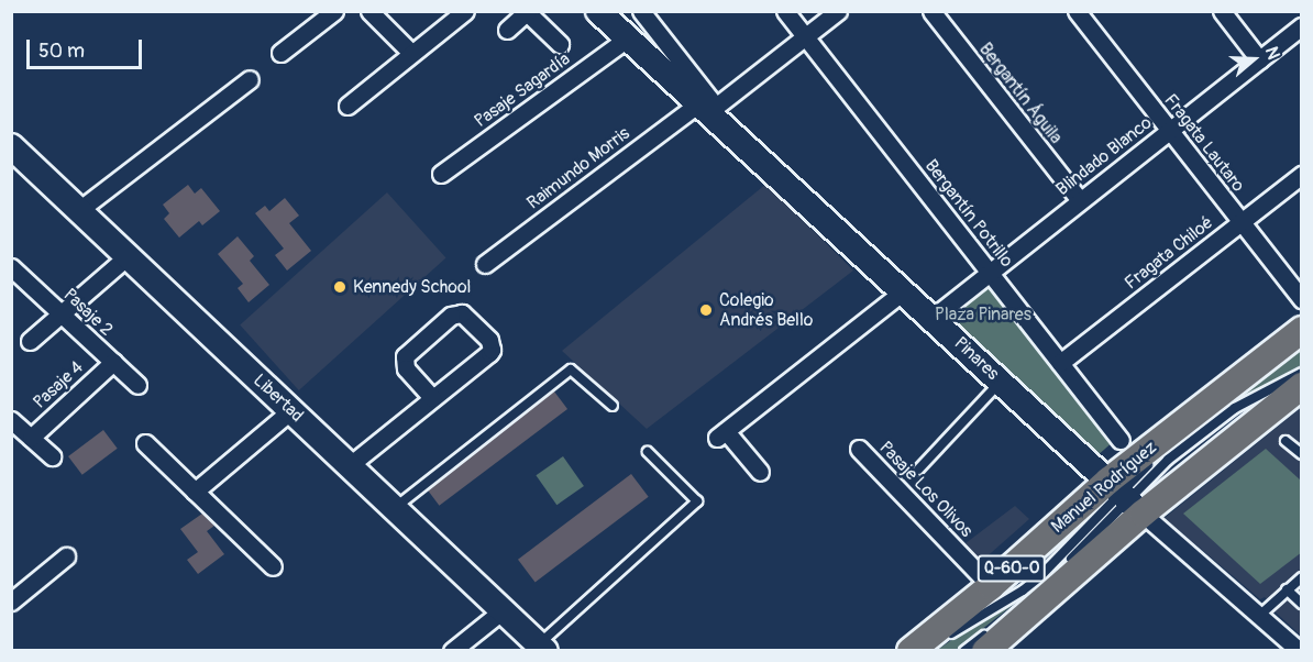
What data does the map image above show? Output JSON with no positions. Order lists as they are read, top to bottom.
{
  "streets": {
    "main road": ["Manuel Rodríguez", "Q-60-O"],
    "street": [
      "Pasaje Sagardía",
      "Bergantín Águila",
      "Fragata Lautaro",
      "Blindado Blanco",
      "Raimundo Morris",
      "Bergantín Potrillo",
      "Fragata Chiloé",
      "Pasaje 2",
      "Pinares",
      "Pasaje 4",
      "Libertad",
      "Pasaje Los Olivos"
    ]
  },
  "crossings": [
    ["Pasaje Sagardía", "Pinares"],
    ["Bergantín Águila", "Blindado Blanco"],
    ["Fragata Lautaro", "Blindado Blanco"],
    ["Fragata Lautaro", "Fragata Chiloé"],
    ["Blindado Blanco", "Bergantín Potrillo"],
    ["Blindado Blanco", "Pinares"],
    ["Raimundo Morris", "Bergantín Potrillo"],
    ["Raimundo Morris", "Pinares"],
    ["Bergantín Potrillo", "Fragata Chiloé"],
    ["Pasaje 2", "Pasaje 4"],
    ["Pinares", "Manuel Rodríguez"],
    ["Manuel Rodríguez", "Pasaje Los Olivos"]
  ],
  "parks": ["Plaza Pinares"],
  "places": ["Kennedy School", "Colegio Andrés Bello"],
  "scale_bar": "50 m",
  "north": "right"
}
